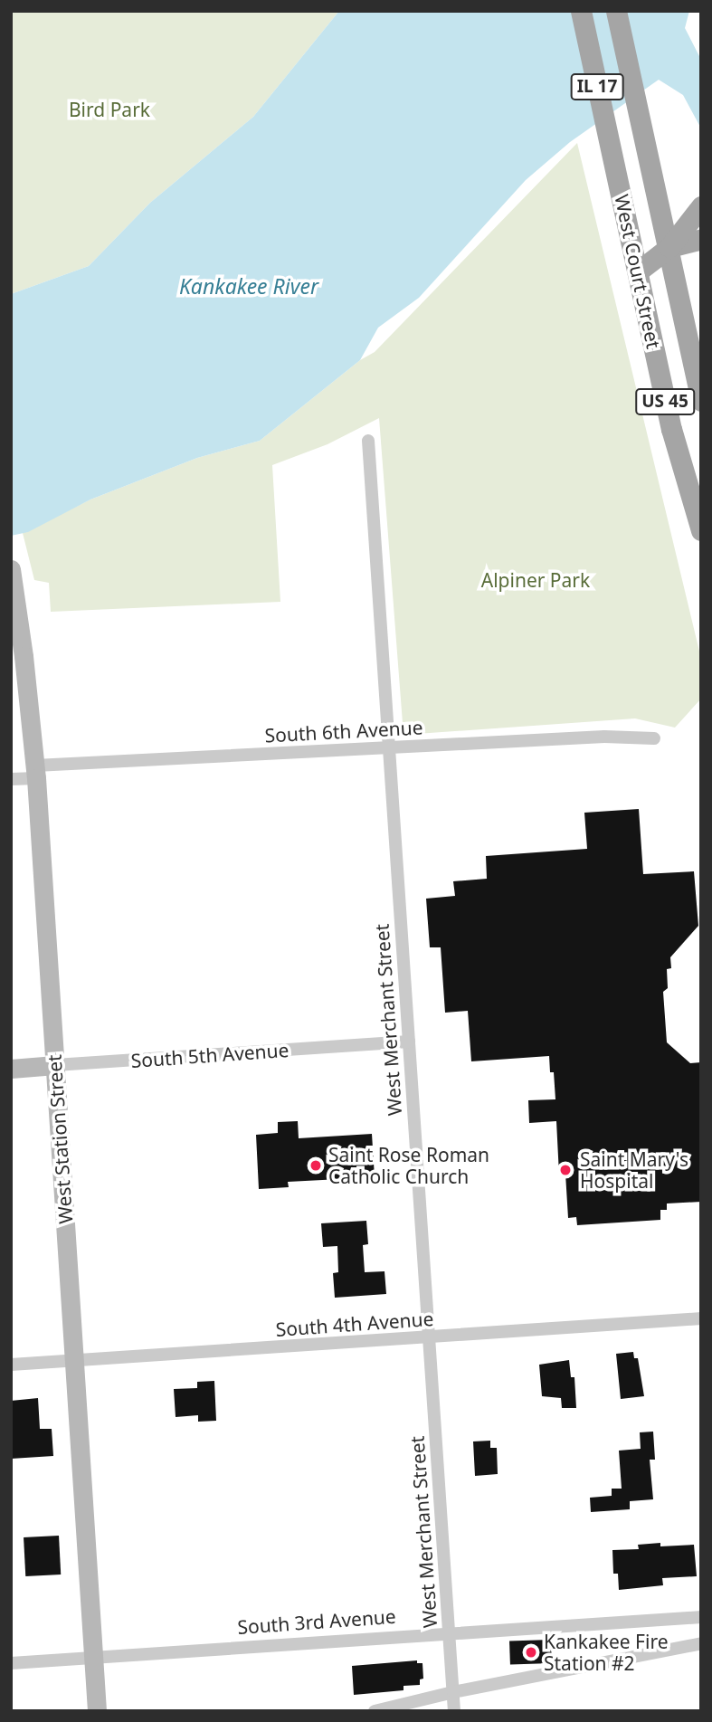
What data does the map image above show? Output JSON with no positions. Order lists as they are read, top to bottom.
{
  "streets": {
    "main road": [
      "IL 17",
      "West Court Street",
      "US 45",
      "South 5th Avenue",
      "West Station Street"
    ],
    "street": [
      "South 6th Avenue",
      "West Merchant Street",
      "South 4th Avenue",
      "South 3rd Avenue"
    ]
  },
  "crossings": [
    ["South 6th Avenue", "West Merchant Street"],
    ["South 6th Avenue", "West Station Street"],
    ["West Merchant Street", "South 5th Avenue"],
    ["West Merchant Street", "South 4th Avenue"],
    ["West Merchant Street", "South 3rd Avenue"],
    ["South 5th Avenue", "West Station Street"],
    ["West Station Street", "South 4th Avenue"],
    ["West Station Street", "South 3rd Avenue"]
  ],
  "water": ["Kankakee River"],
  "parks": ["Bird Park", "Alpiner Park"],
  "places": ["Saint Rose Roman Catholic Church", "Saint Mary's Hospital", "Kankakee Fire Station #2"]
}
